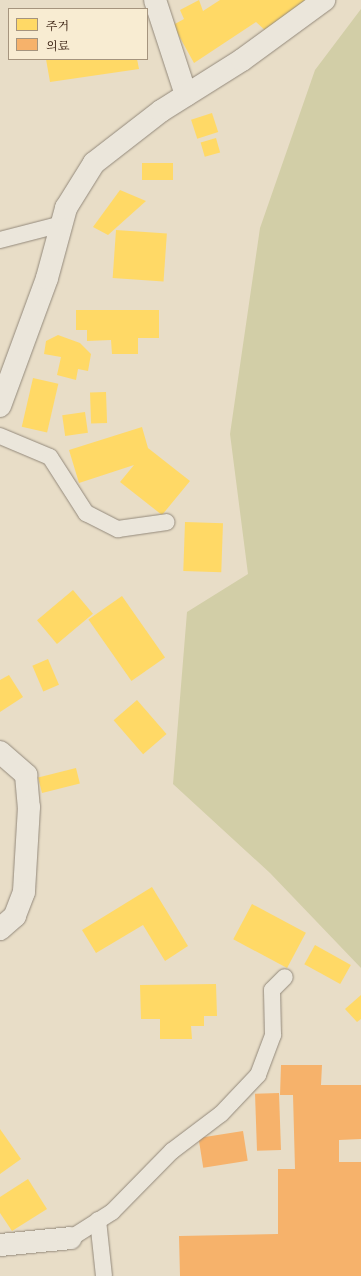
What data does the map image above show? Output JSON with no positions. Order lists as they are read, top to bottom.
{
  "legend": ["주거", "의료"]
}
